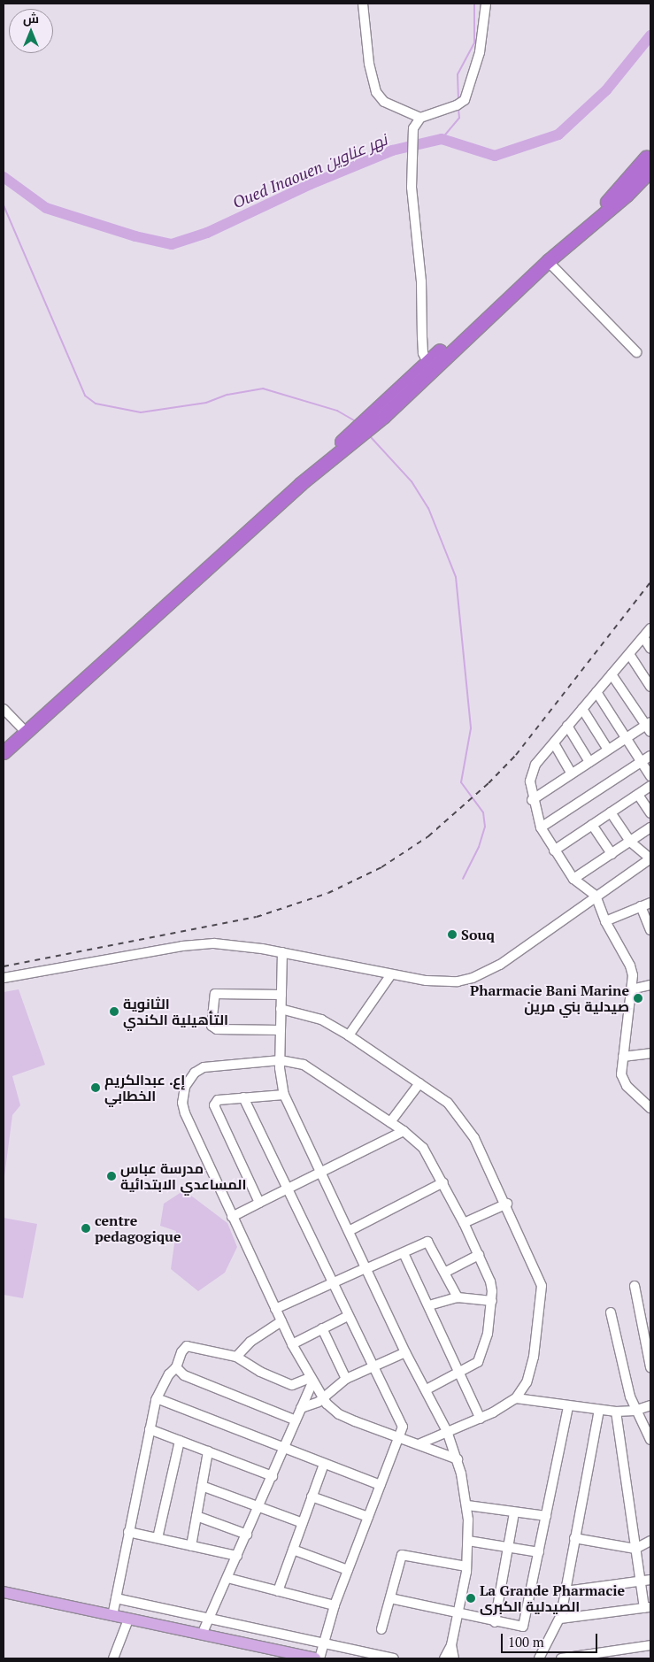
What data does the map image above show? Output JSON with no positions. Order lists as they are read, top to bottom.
{
  "water": ["Oued Inaouen نهر عناوين"],
  "places": [
    "Souq",
    "Pharmacie Bani Marine صيدلية بني مرين",
    "الثانوية التأهيلية الكندي",
    "إع. عبدالكريم الخطابي",
    "مدرسة عباس المساعدي الابتدائية",
    "centre pedagogique",
    "La Grande Pharmacie الصيدلية الكبرى"
  ],
  "scale_bar": "100 m",
  "north": "top"
}
